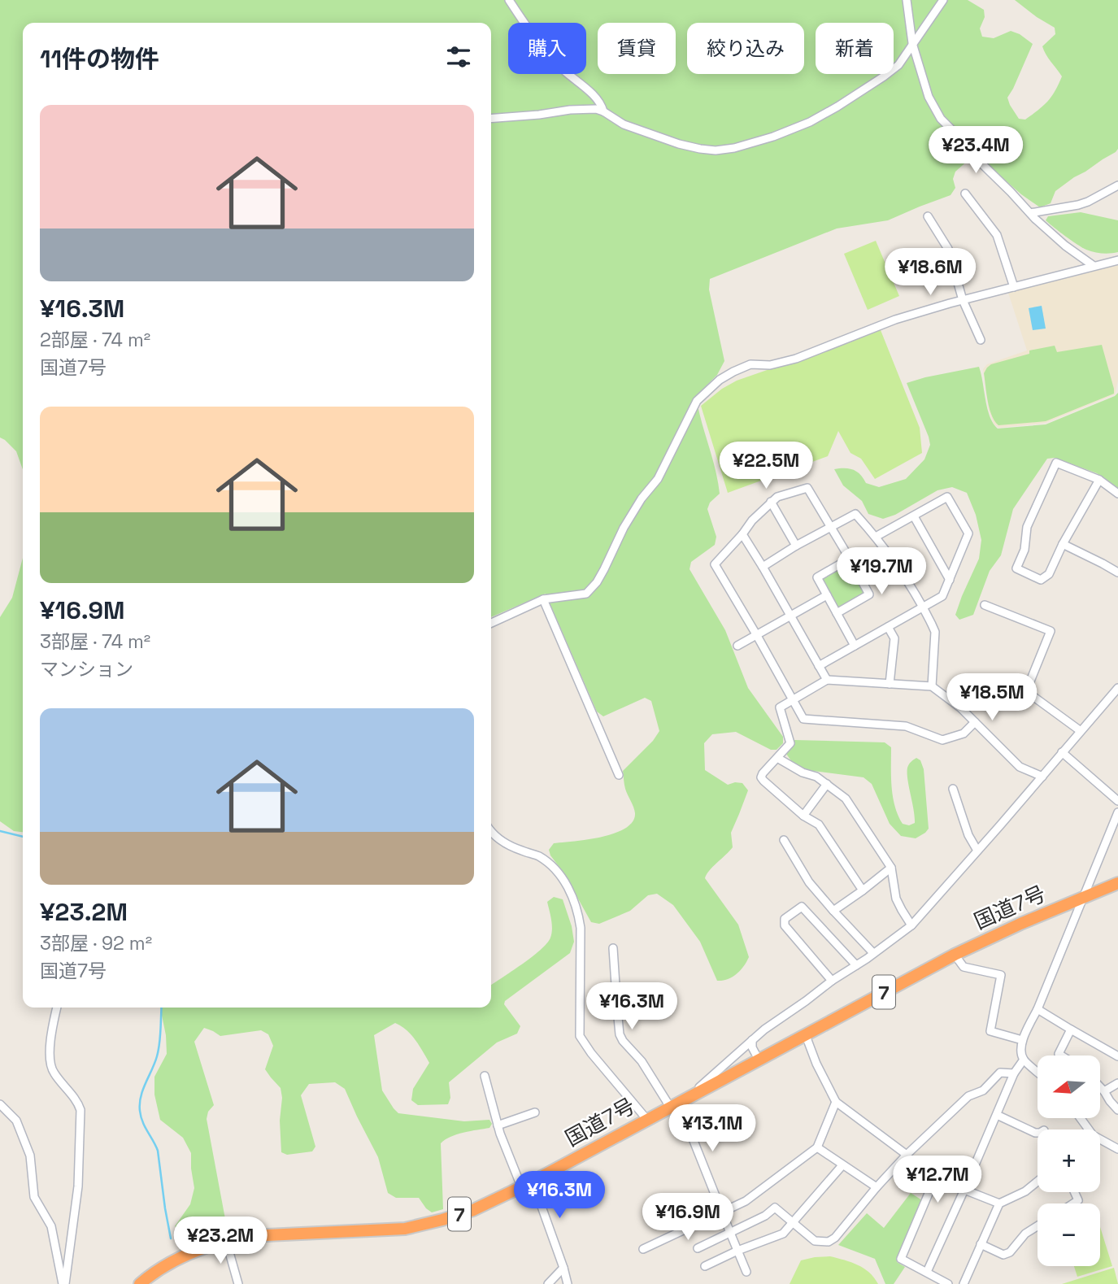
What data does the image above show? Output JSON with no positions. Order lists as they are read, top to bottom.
{
  "streets": {
    "highway": ["国道7号", "7"]
  },
  "north": "left",
  "page": {
    "chip": [
      "購入",
      "賃貸",
      "絞り込み",
      "新着"
    ],
    "heading": "11件の物件",
    "list": [
      {
        "name": "¥16.3M",
        "note": "2部屋 · 74 m² · 国道7号"
      },
      {
        "name": "¥16.9M",
        "note": "3部屋 · 74 m² · マンション"
      },
      {
        "name": "¥23.2M",
        "note": "3部屋 · 92 m² · 国道7号"
      }
    ],
    "price": [
      "¥23.4M",
      "¥18.6M",
      "¥22.5M",
      "¥19.7M",
      "¥18.5M",
      "¥16.3M",
      "¥13.1M",
      "¥12.7M",
      "¥16.3M",
      "¥16.9M",
      "¥23.2M"
    ],
    "map_buttons": ["+", "−"]
  }
}
